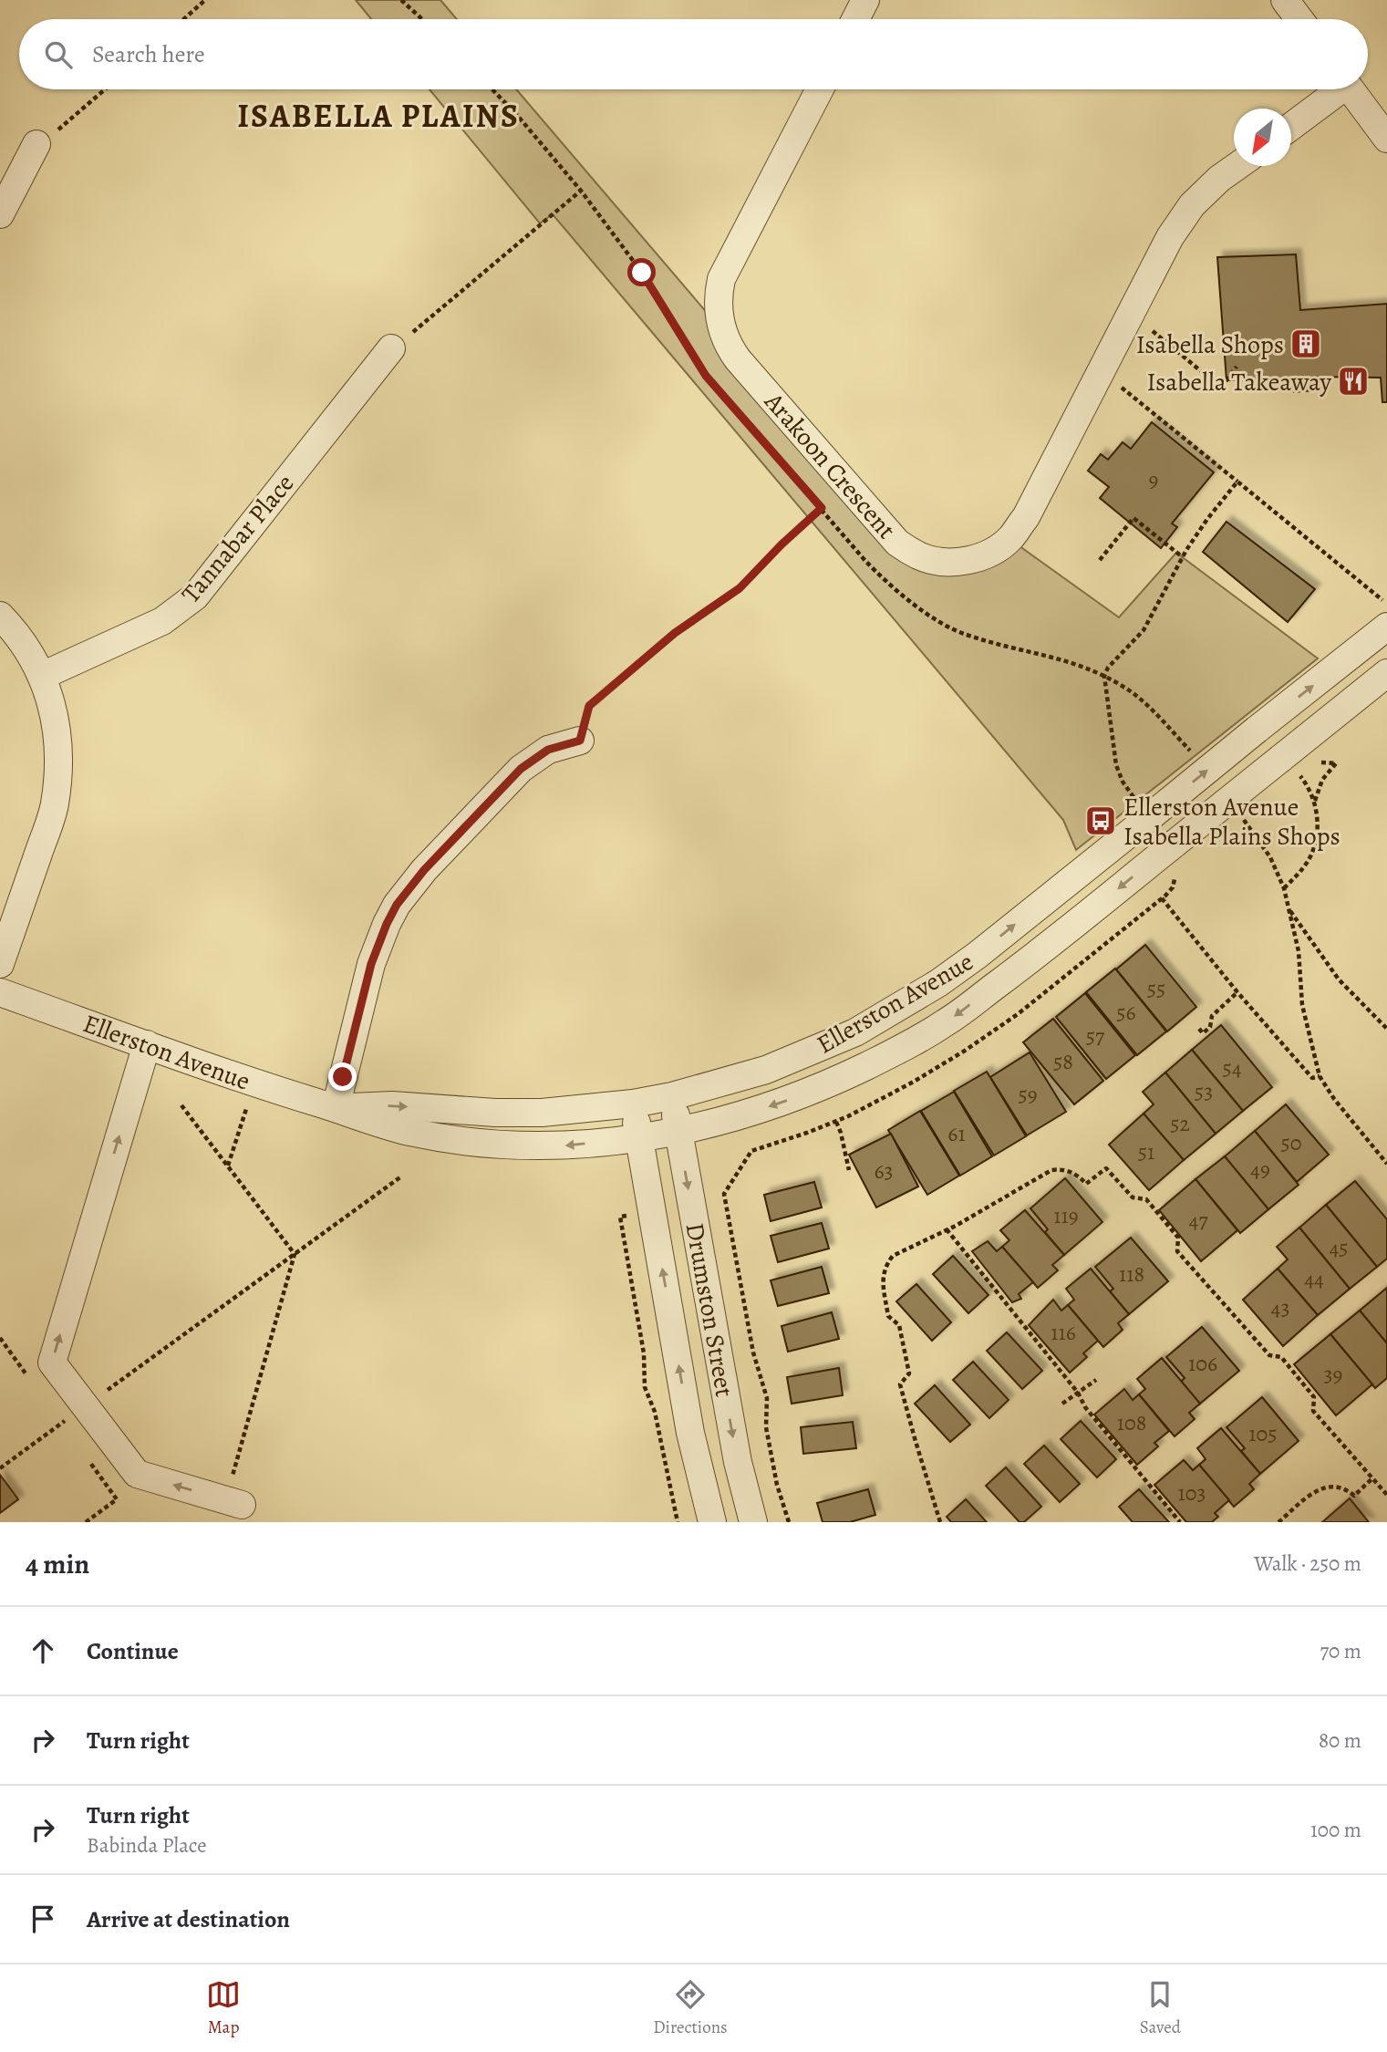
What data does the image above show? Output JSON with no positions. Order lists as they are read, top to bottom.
{
  "streets": {
    "street": [
      "Arakoon Crescent",
      "Tannabar Place",
      "Ellerston Avenue",
      "Drumston Street"
    ]
  },
  "crossings": [
    ["Ellerston Avenue", "Drumston Street"]
  ],
  "districts": ["ISABELLA PLAINS"],
  "places": {
    "building": ["Isabella Shops"],
    "restaurant": ["Isabella Takeaway"],
    "bus stop": ["Ellerston Avenue Isabella Plains Shops"]
  },
  "house_numbers": [
    "9",
    "55",
    "56",
    "57",
    "58",
    "54",
    "53",
    "59",
    "52",
    "61",
    "50",
    "51",
    "49",
    "63",
    "119",
    "47",
    "45",
    "118",
    "44",
    "43",
    "116",
    "106",
    "39",
    "108",
    "105",
    "103"
  ],
  "north": "bottom left",
  "page": {
    "search": "Search here",
    "heading": ["4 min", "Walk · 250 m"],
    "list": [
      ["Continue", "70 m"],
      ["Turn right", "80 m"],
      ["Turn right", "Babinda Place", "100 m"],
      "Arrive at destination"
    ],
    "nav": ["Map", "Directions", "Saved"]
  }
}
